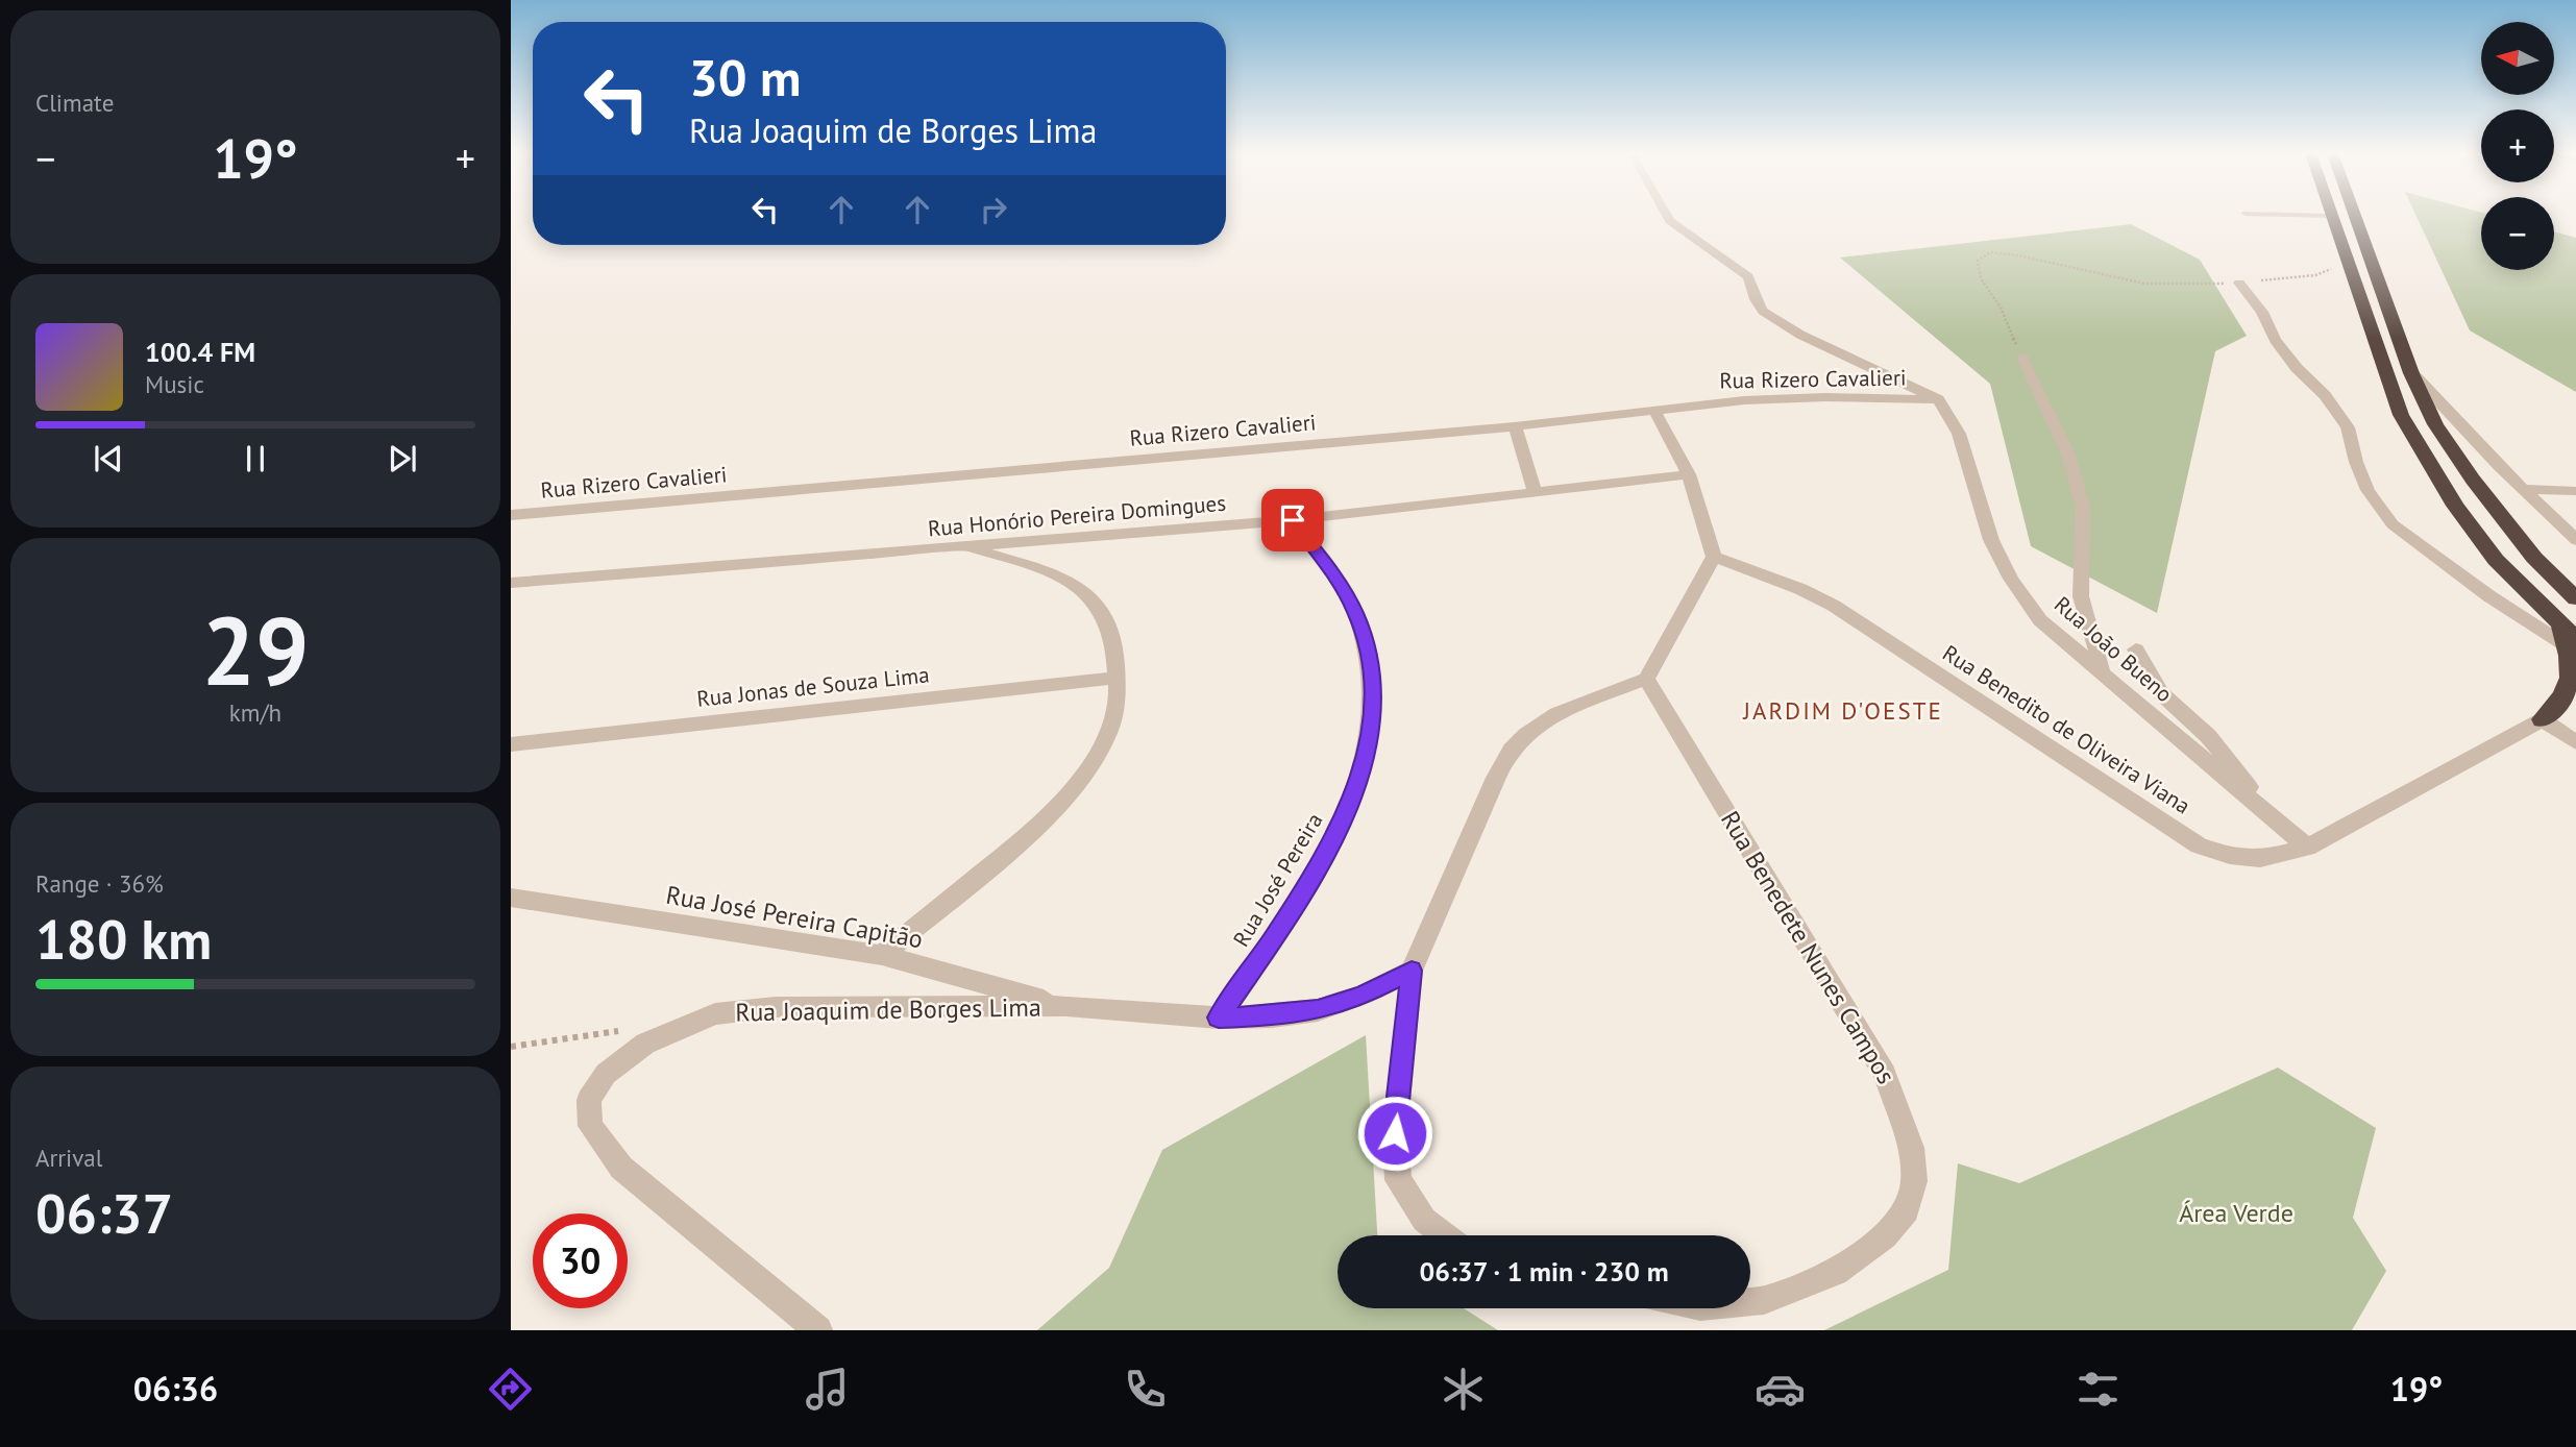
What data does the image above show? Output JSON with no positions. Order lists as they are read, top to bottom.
{
  "streets": {
    "street": [
      "Rua Rizero Cavalieri",
      "Rua Honório Pereira Domingues",
      "Rua João Bueno",
      "Rua Jonas de Souza Lima",
      "Rua Benedito de Oliveira Viana",
      "Rua José Pereira",
      "Rua José Pereira Capitão",
      "Rua Benedete Nunes Campos",
      "Rua Joaquim de Borges Lima"
    ]
  },
  "crossings": [
    ["Rua Rizero Cavalieri", "Rua João Bueno"],
    ["Rua Honório Pereira Domingues", "Rua José Pereira"],
    ["Rua João Bueno", "Rua Benedito de Oliveira Viana"],
    ["Rua José Pereira", "Rua Joaquim de Borges Lima"],
    ["Rua José Pereira Capitão", "Rua Joaquim de Borges Lima"]
  ],
  "districts": ["JARDIM D'OESTE"],
  "parks": ["Área Verde"],
  "north": "left",
  "page": {
    "tile": [
      "Climate",
      ["29", "km/h"],
      ["Range · 36%", "180 km"],
      ["Arrival", "06:37"]
    ],
    "map_buttons": ["+", "−"],
    "turn": ["30 m", "Rua Joaquim de Borges Lima"],
    "heat": ["−", "19°", "+"],
    "song": ["100.4 FM", "Music"],
    "limit": "30",
    "trip": "06:37 · 1 min · 230 m",
    "tabs": ["06:36", "19°"]
  }
}
